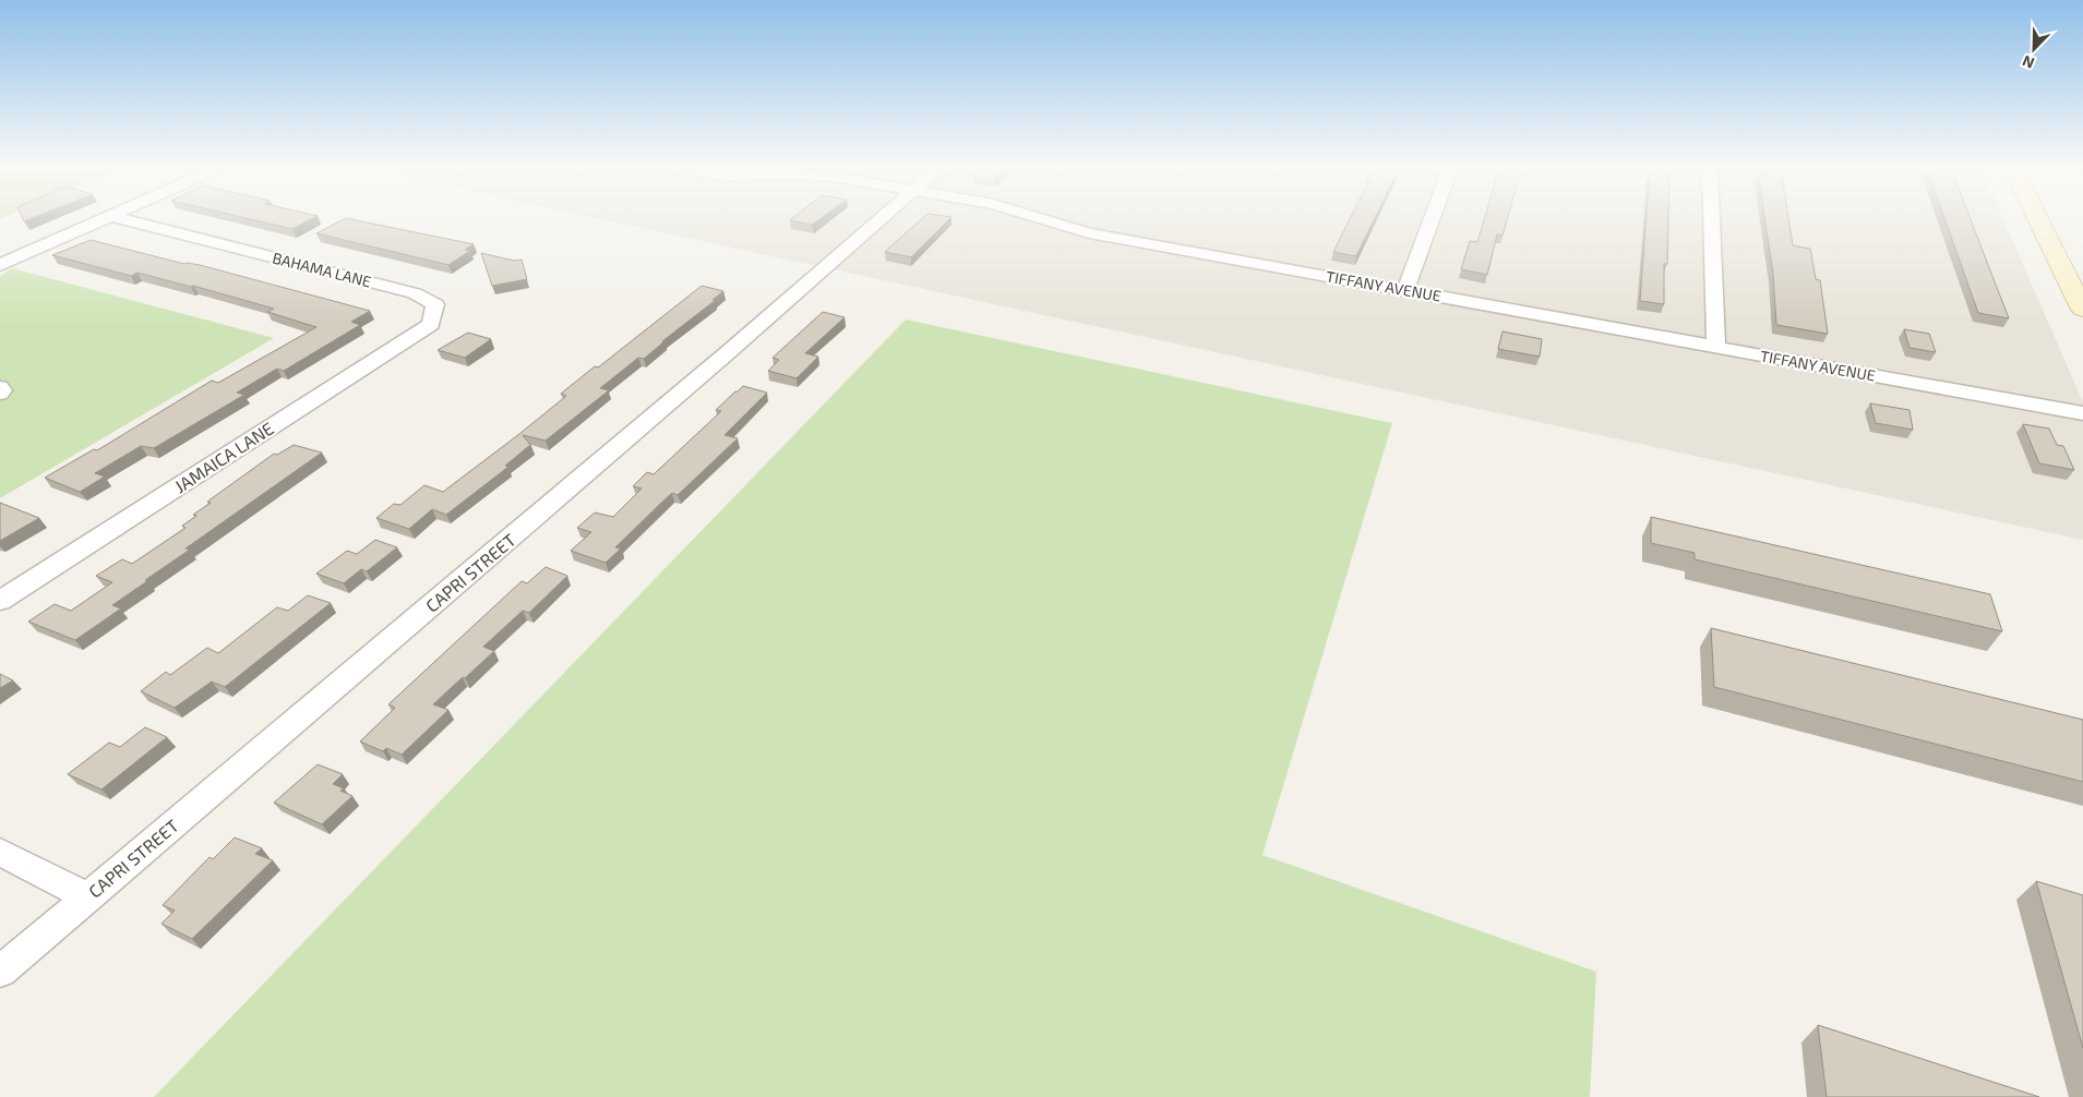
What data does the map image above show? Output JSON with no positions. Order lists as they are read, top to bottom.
{
  "streets": {
    "street": [
      "BAHAMA LANE",
      "TIFFANY AVENUE",
      "JAMAICA LANE",
      "CAPRI STREET"
    ]
  },
  "crossings": [
    ["BAHAMA LANE", "JAMAICA LANE"]
  ],
  "north": "bottom left"
}
